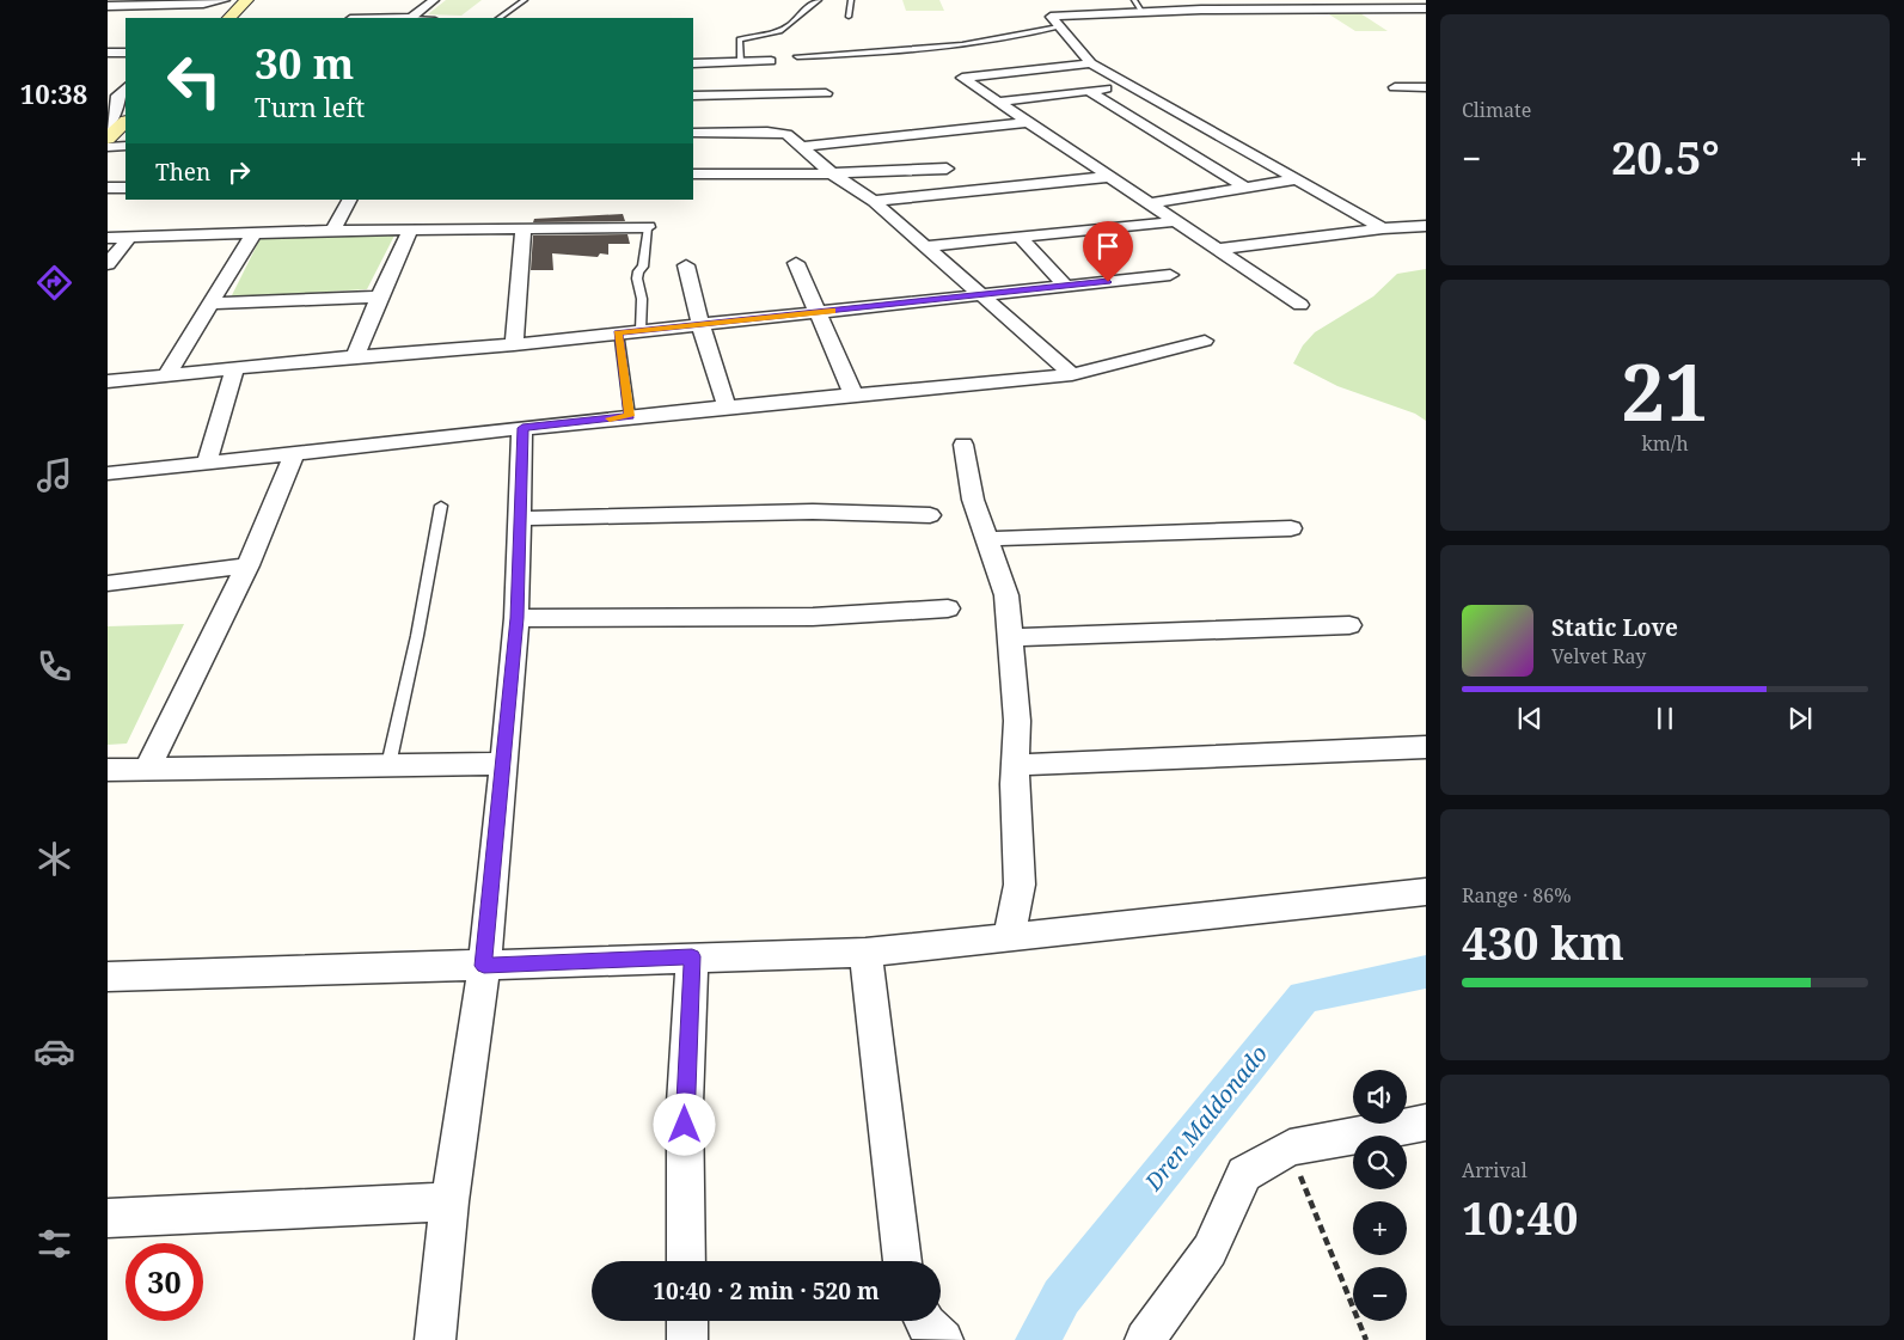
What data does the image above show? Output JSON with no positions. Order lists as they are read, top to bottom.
{
  "water": ["Dren Maldonado"],
  "page": {
    "tabs": "10:38",
    "tile": [
      "Climate",
      ["21", "km/h"],
      ["Range · 86%", "430 km"],
      ["Arrival", "10:40"]
    ],
    "turn": ["30 m", "Turn left"],
    "heat": ["−", "20.5°", "+"],
    "then": "Then",
    "song": ["Static Love", "Velvet Ray"],
    "map_buttons": ["+", "−"],
    "limit": "30",
    "trip": "10:40 · 2 min · 520 m"
  }
}
